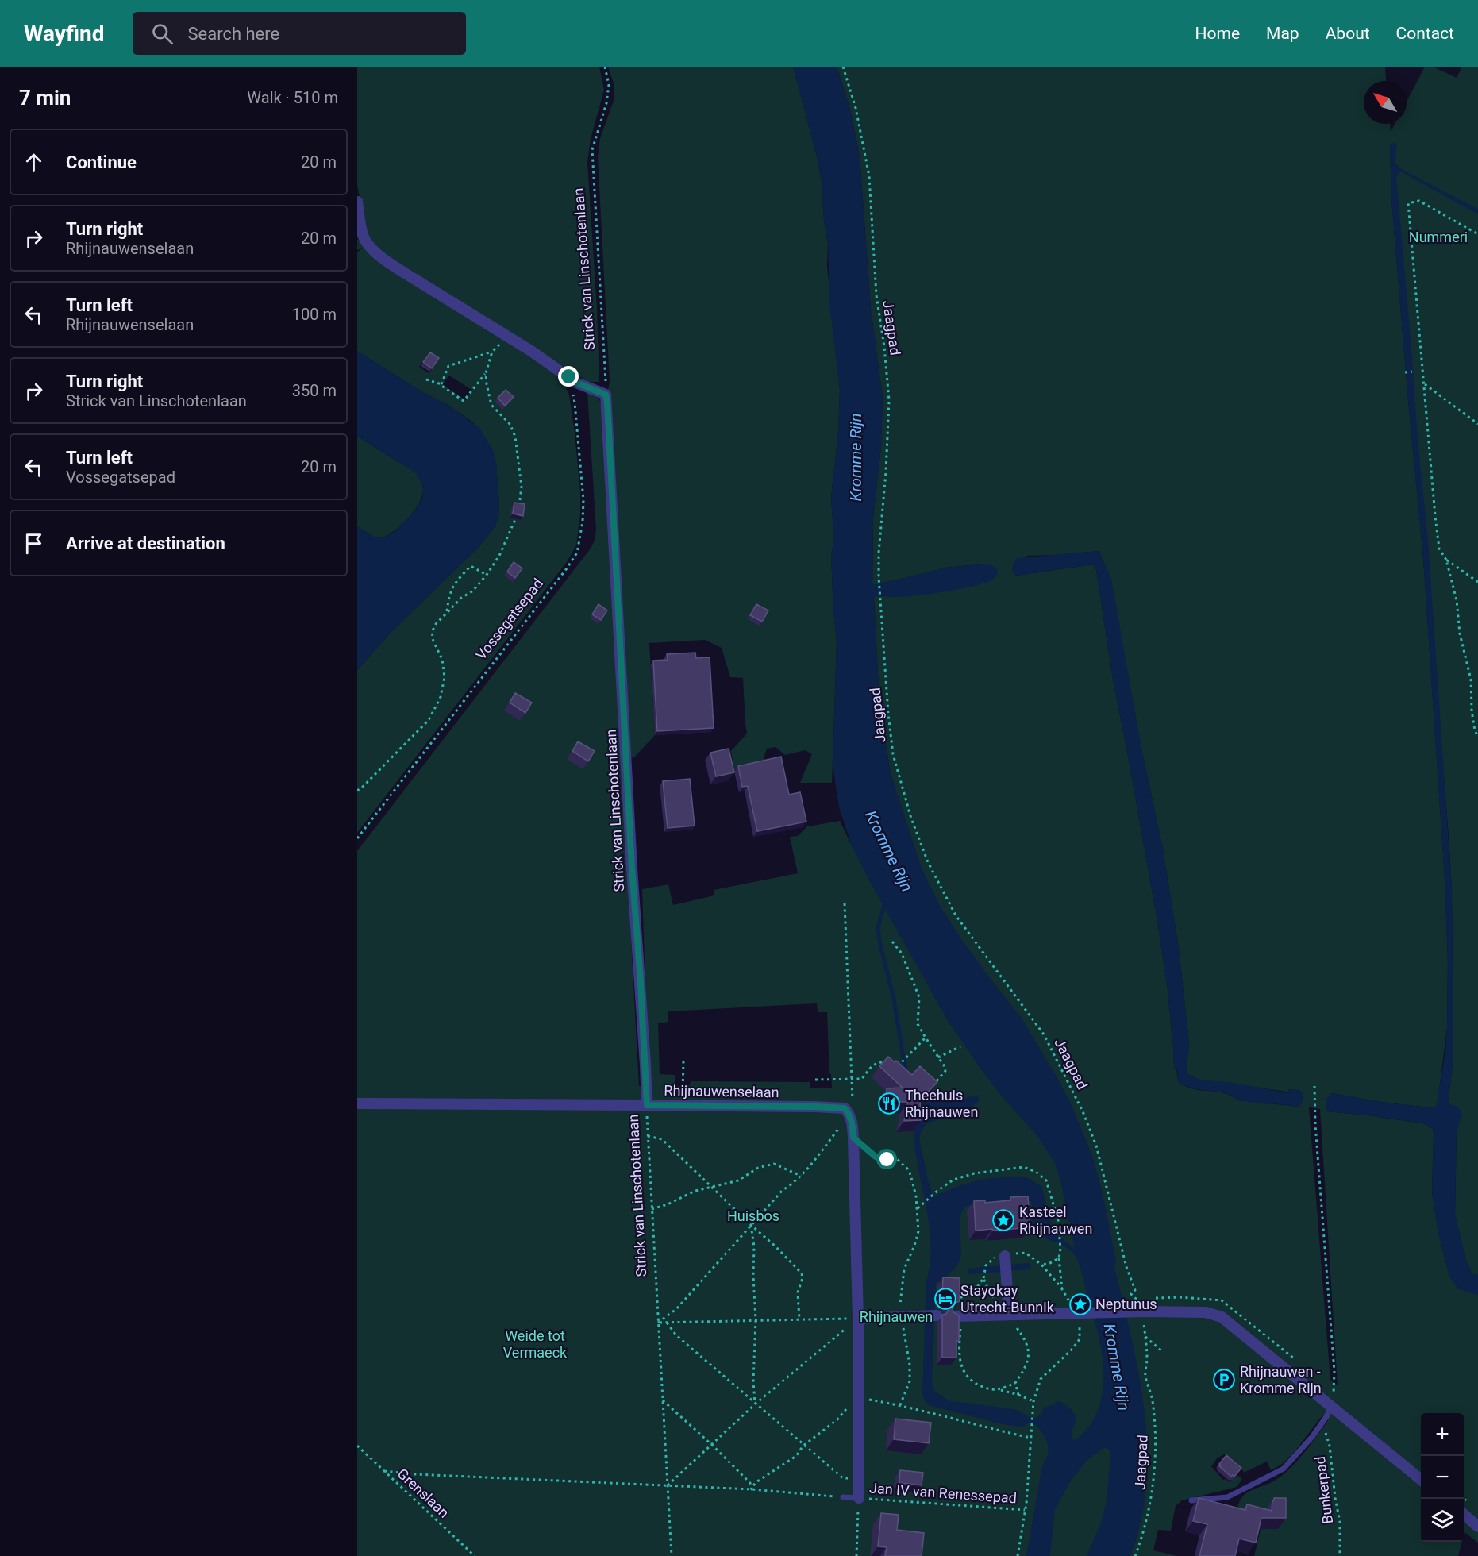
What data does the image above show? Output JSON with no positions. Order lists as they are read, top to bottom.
{
  "streets": {
    "street": ["Strick van Linschotenlaan", "Rhijnauwenselaan"],
    "path": [
      "Jaagpad",
      "Vossegatsepad",
      "Bunkerpad",
      "Grenslaan",
      "Jan IV van Renessepad"
    ]
  },
  "crossings": [
    ["Strick van Linschotenlaan", "Rhijnauwenselaan"]
  ],
  "water": ["Kromme Rijn"],
  "parks": [
    "Nummeri",
    "Huisbos",
    "Rhijnauwen",
    "Weide tot Vermaeck"
  ],
  "places": {
    "restaurant": ["Theehuis Rhijnauwen"],
    "place": ["Kasteel Rhijnauwen", "Neptunus"],
    "hotel": ["Stayokay Utrecht-Bunnik"],
    "parking": ["Rhijnauwen - Kromme Rijn"]
  },
  "north": "top left",
  "page": {
    "header": "Wayfind",
    "search": "Search here",
    "nav": [
      "Home",
      "Map",
      "About",
      "Contact"
    ],
    "heading": ["7 min", "Walk · 510 m"],
    "list": [
      ["Continue", "20 m"],
      ["Turn right", "Rhijnauwenselaan", "20 m"],
      ["Turn left", "Rhijnauwenselaan", "100 m"],
      ["Turn right", "Strick van Linschotenlaan", "350 m"],
      ["Turn left", "Vossegatsepad", "20 m"],
      "Arrive at destination"
    ],
    "map_buttons": ["+", "−"]
  }
}
